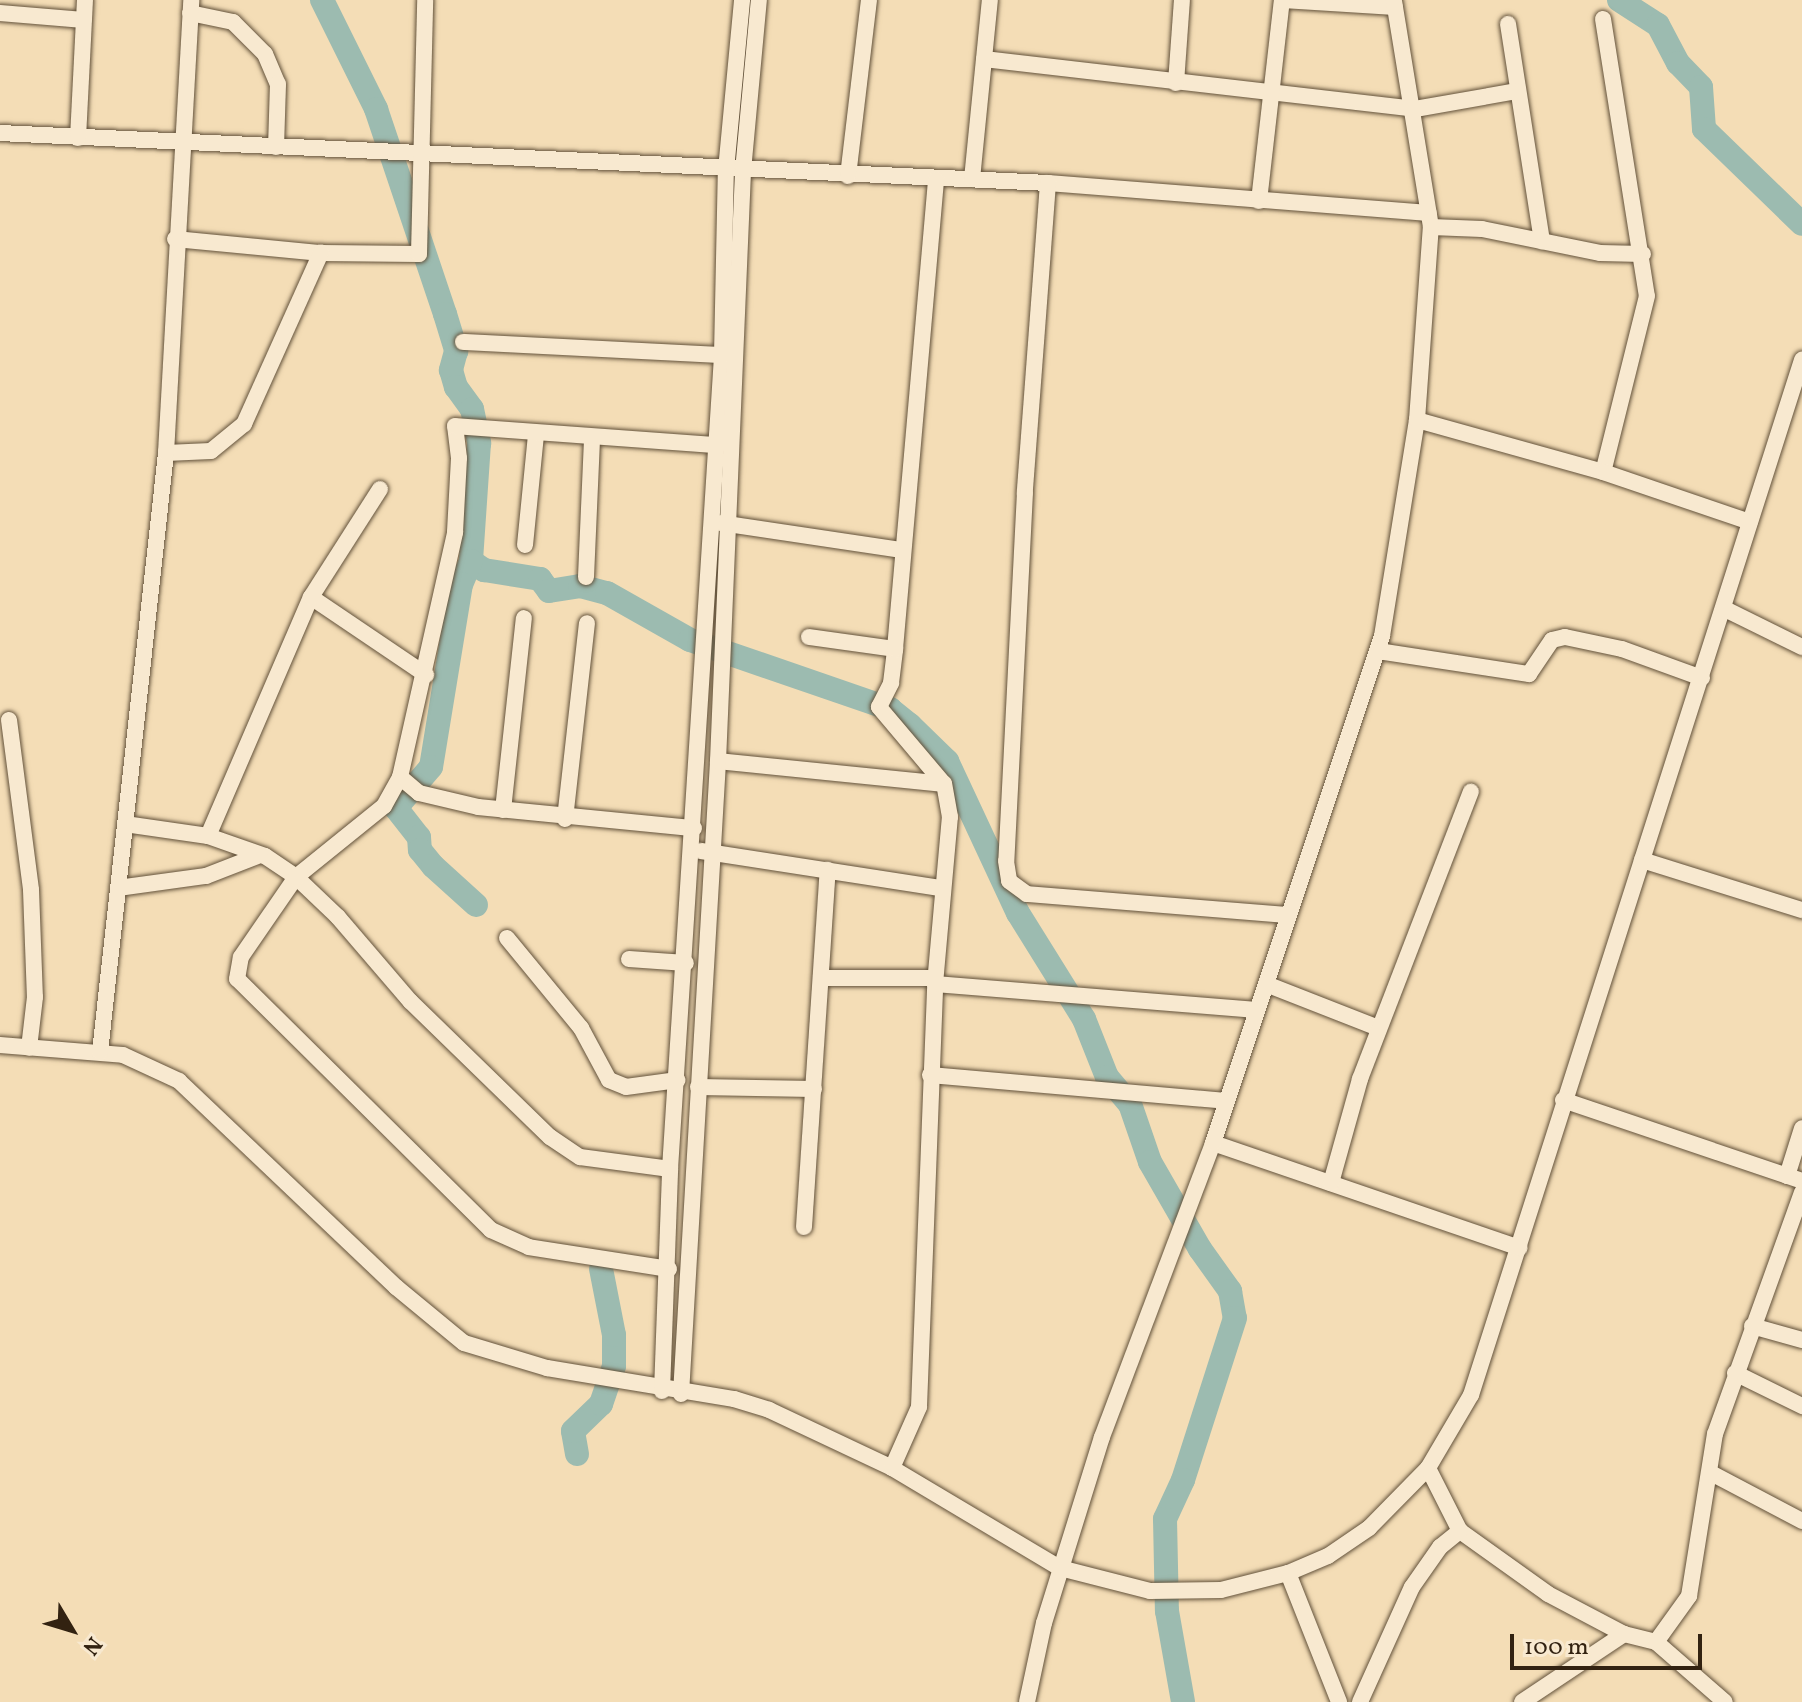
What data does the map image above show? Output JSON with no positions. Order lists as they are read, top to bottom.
{
  "scale_bar": "100 m",
  "north": "bottom right"
}
